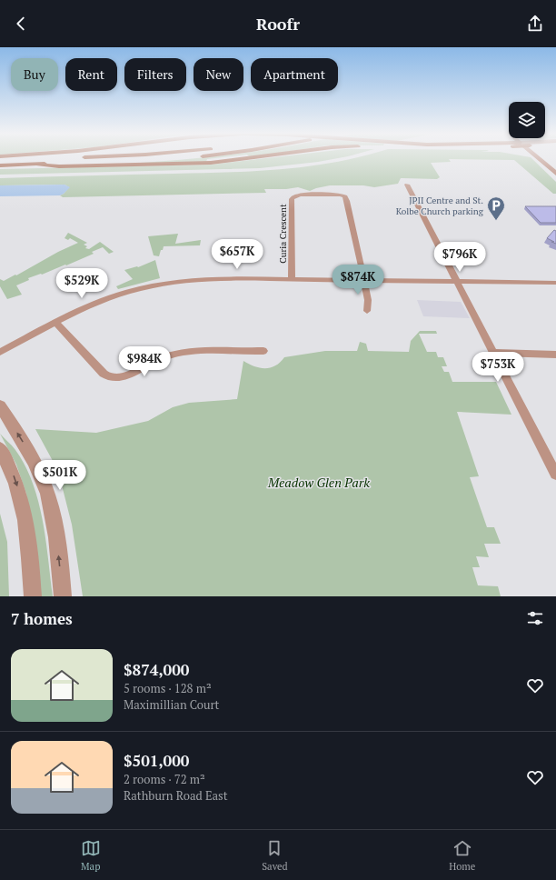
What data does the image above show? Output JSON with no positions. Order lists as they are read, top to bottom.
{
  "streets": {
    "street": ["Curia Crescent"]
  },
  "parks": ["Meadow Glen Park"],
  "places": {
    "parking": ["JPII Centre and St. Kolbe Church parking"]
  },
  "page": {
    "header": "Roofr",
    "chip": [
      "Buy",
      "Rent",
      "Filters",
      "New",
      "Apartment"
    ],
    "price": [
      "$657K",
      "$796K",
      "$874K",
      "$529K",
      "$984K",
      "$753K",
      "$501K"
    ],
    "heading": "7 homes",
    "list": [
      {
        "name": "$874,000",
        "note": "5 rooms · 128 m² · Maximillian Court"
      },
      {
        "name": "$501,000",
        "note": "2 rooms · 72 m² · Rathburn Road East"
      }
    ],
    "tabs": ["Map", "Saved", "Home"]
  }
}
